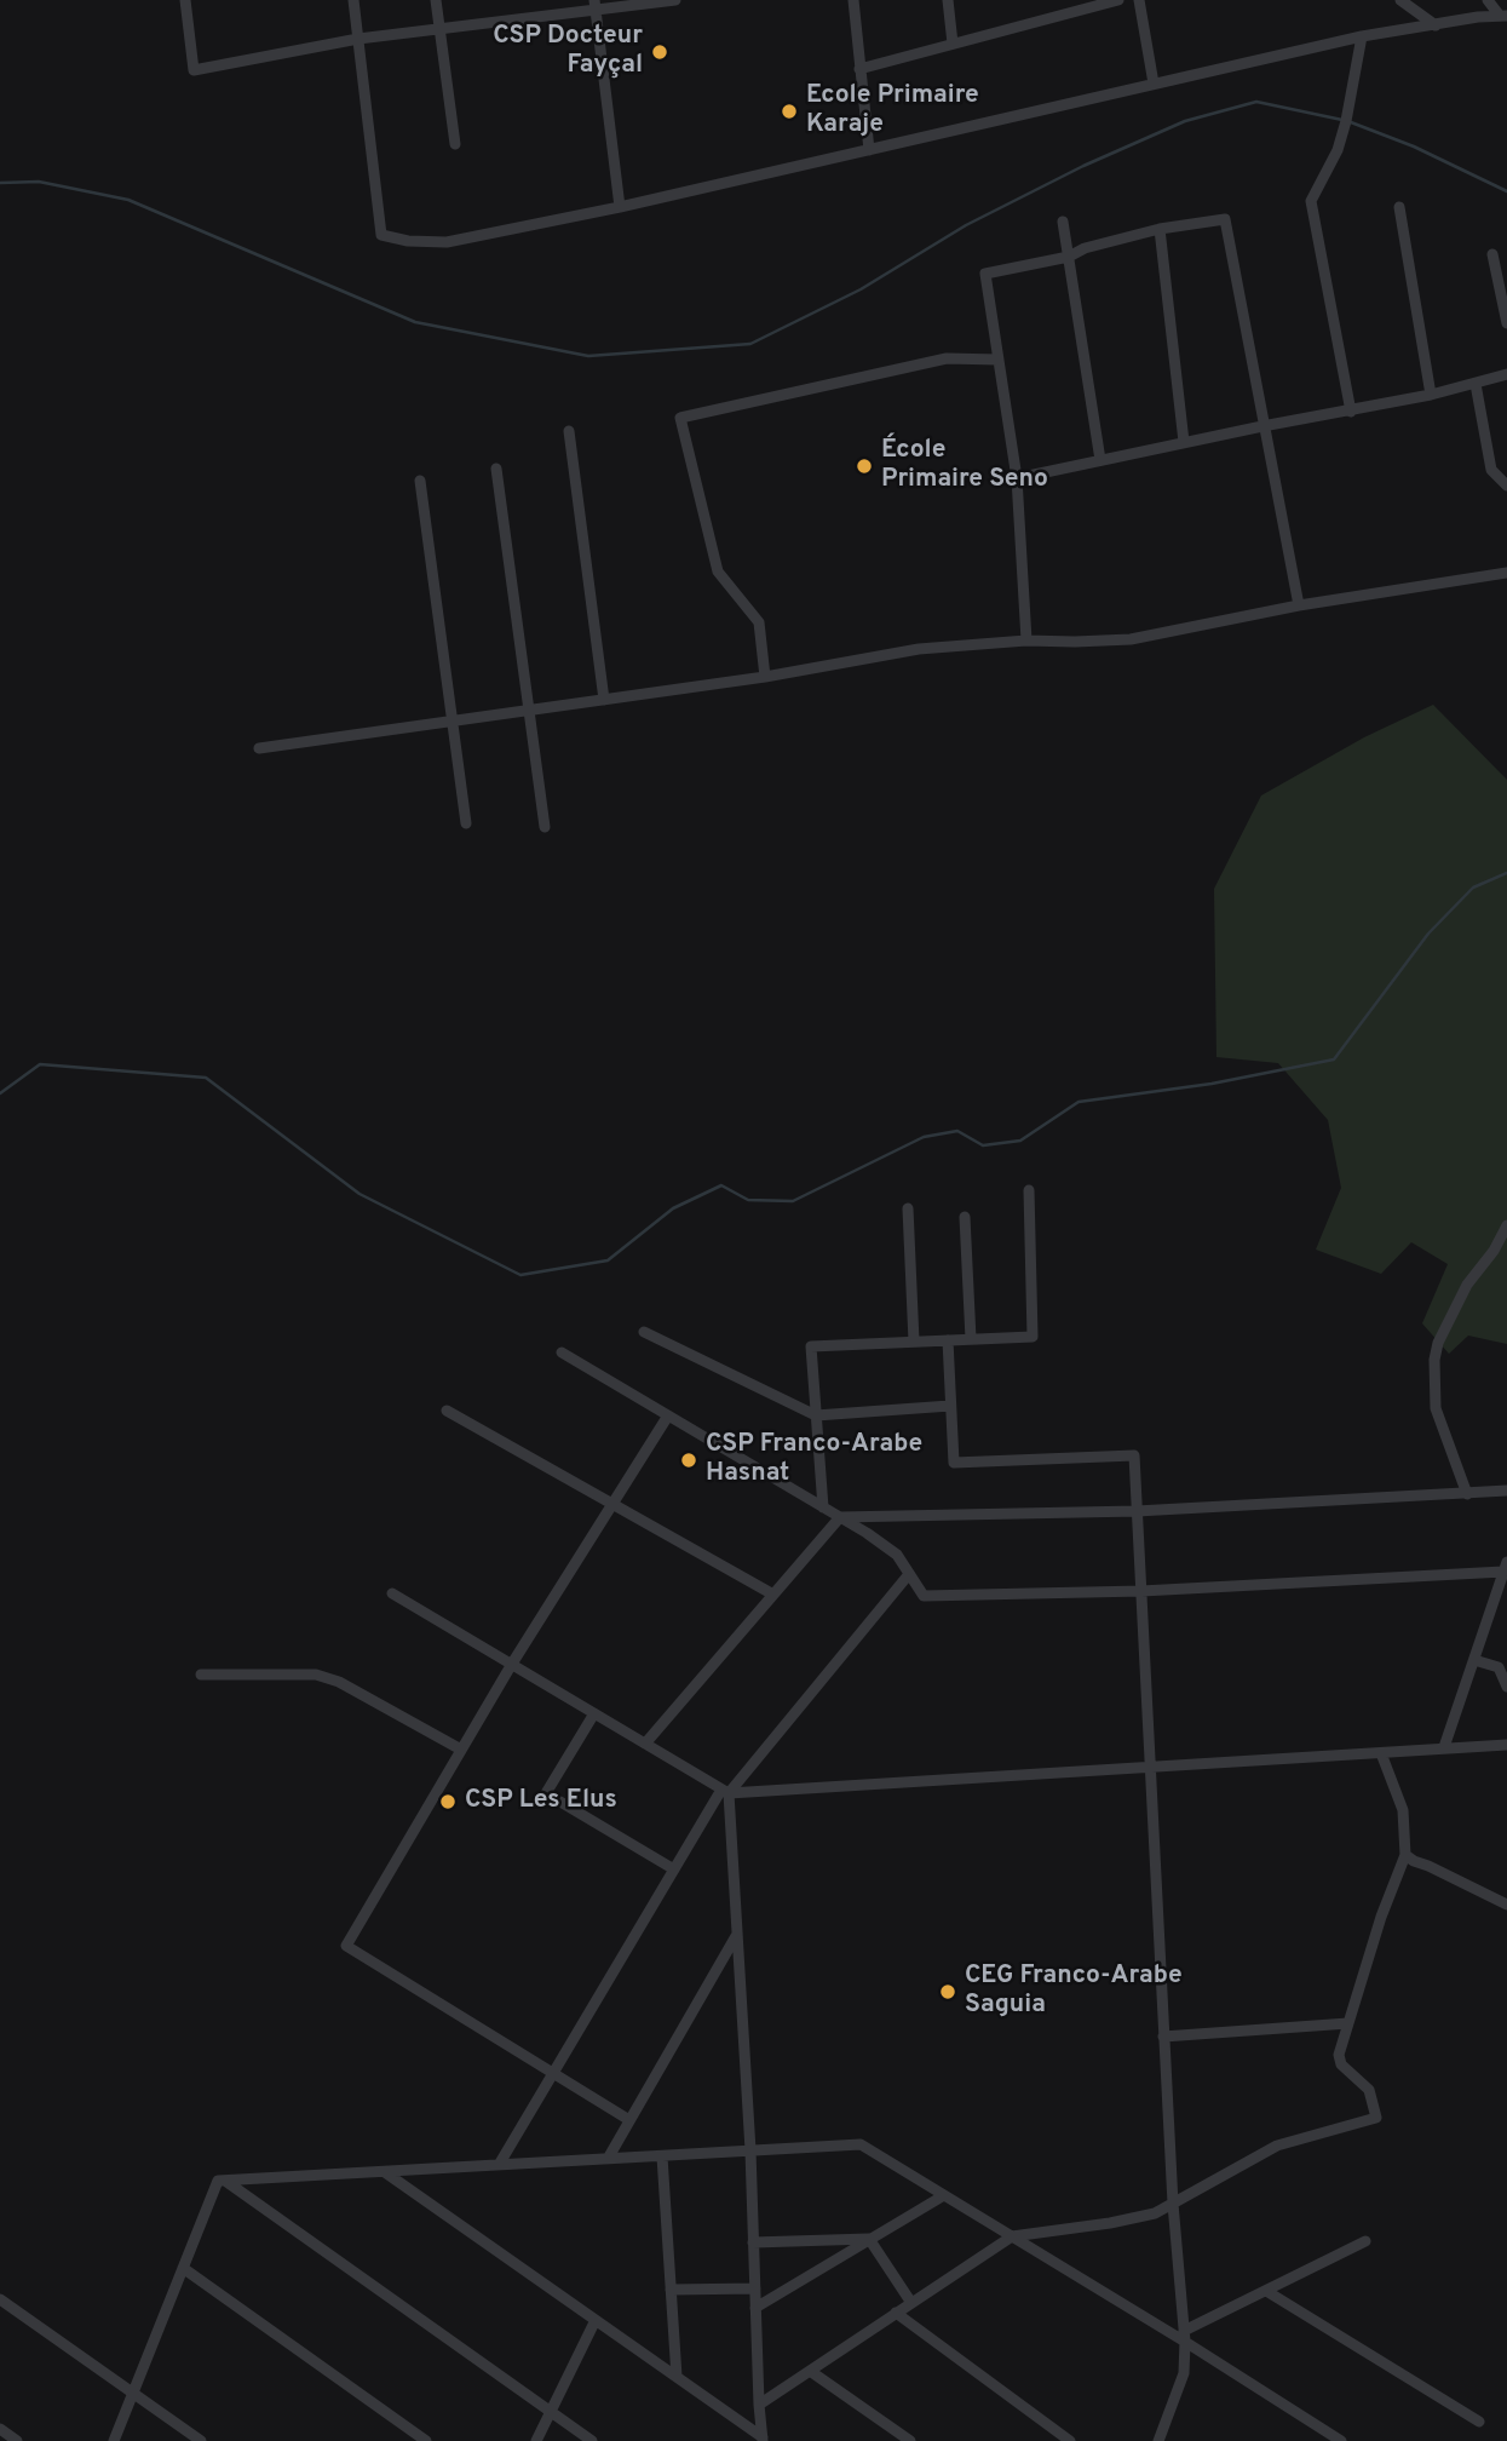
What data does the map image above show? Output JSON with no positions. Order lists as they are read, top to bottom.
{
  "places": [
    "CSP Docteur Fayçal",
    "Ecole Primaire Karaje",
    "École Primaire Seno",
    "CSP Franco-Arabe Hasnat",
    "CSP Les Elus",
    "CEG Franco-Arabe Saguia"
  ]
}
